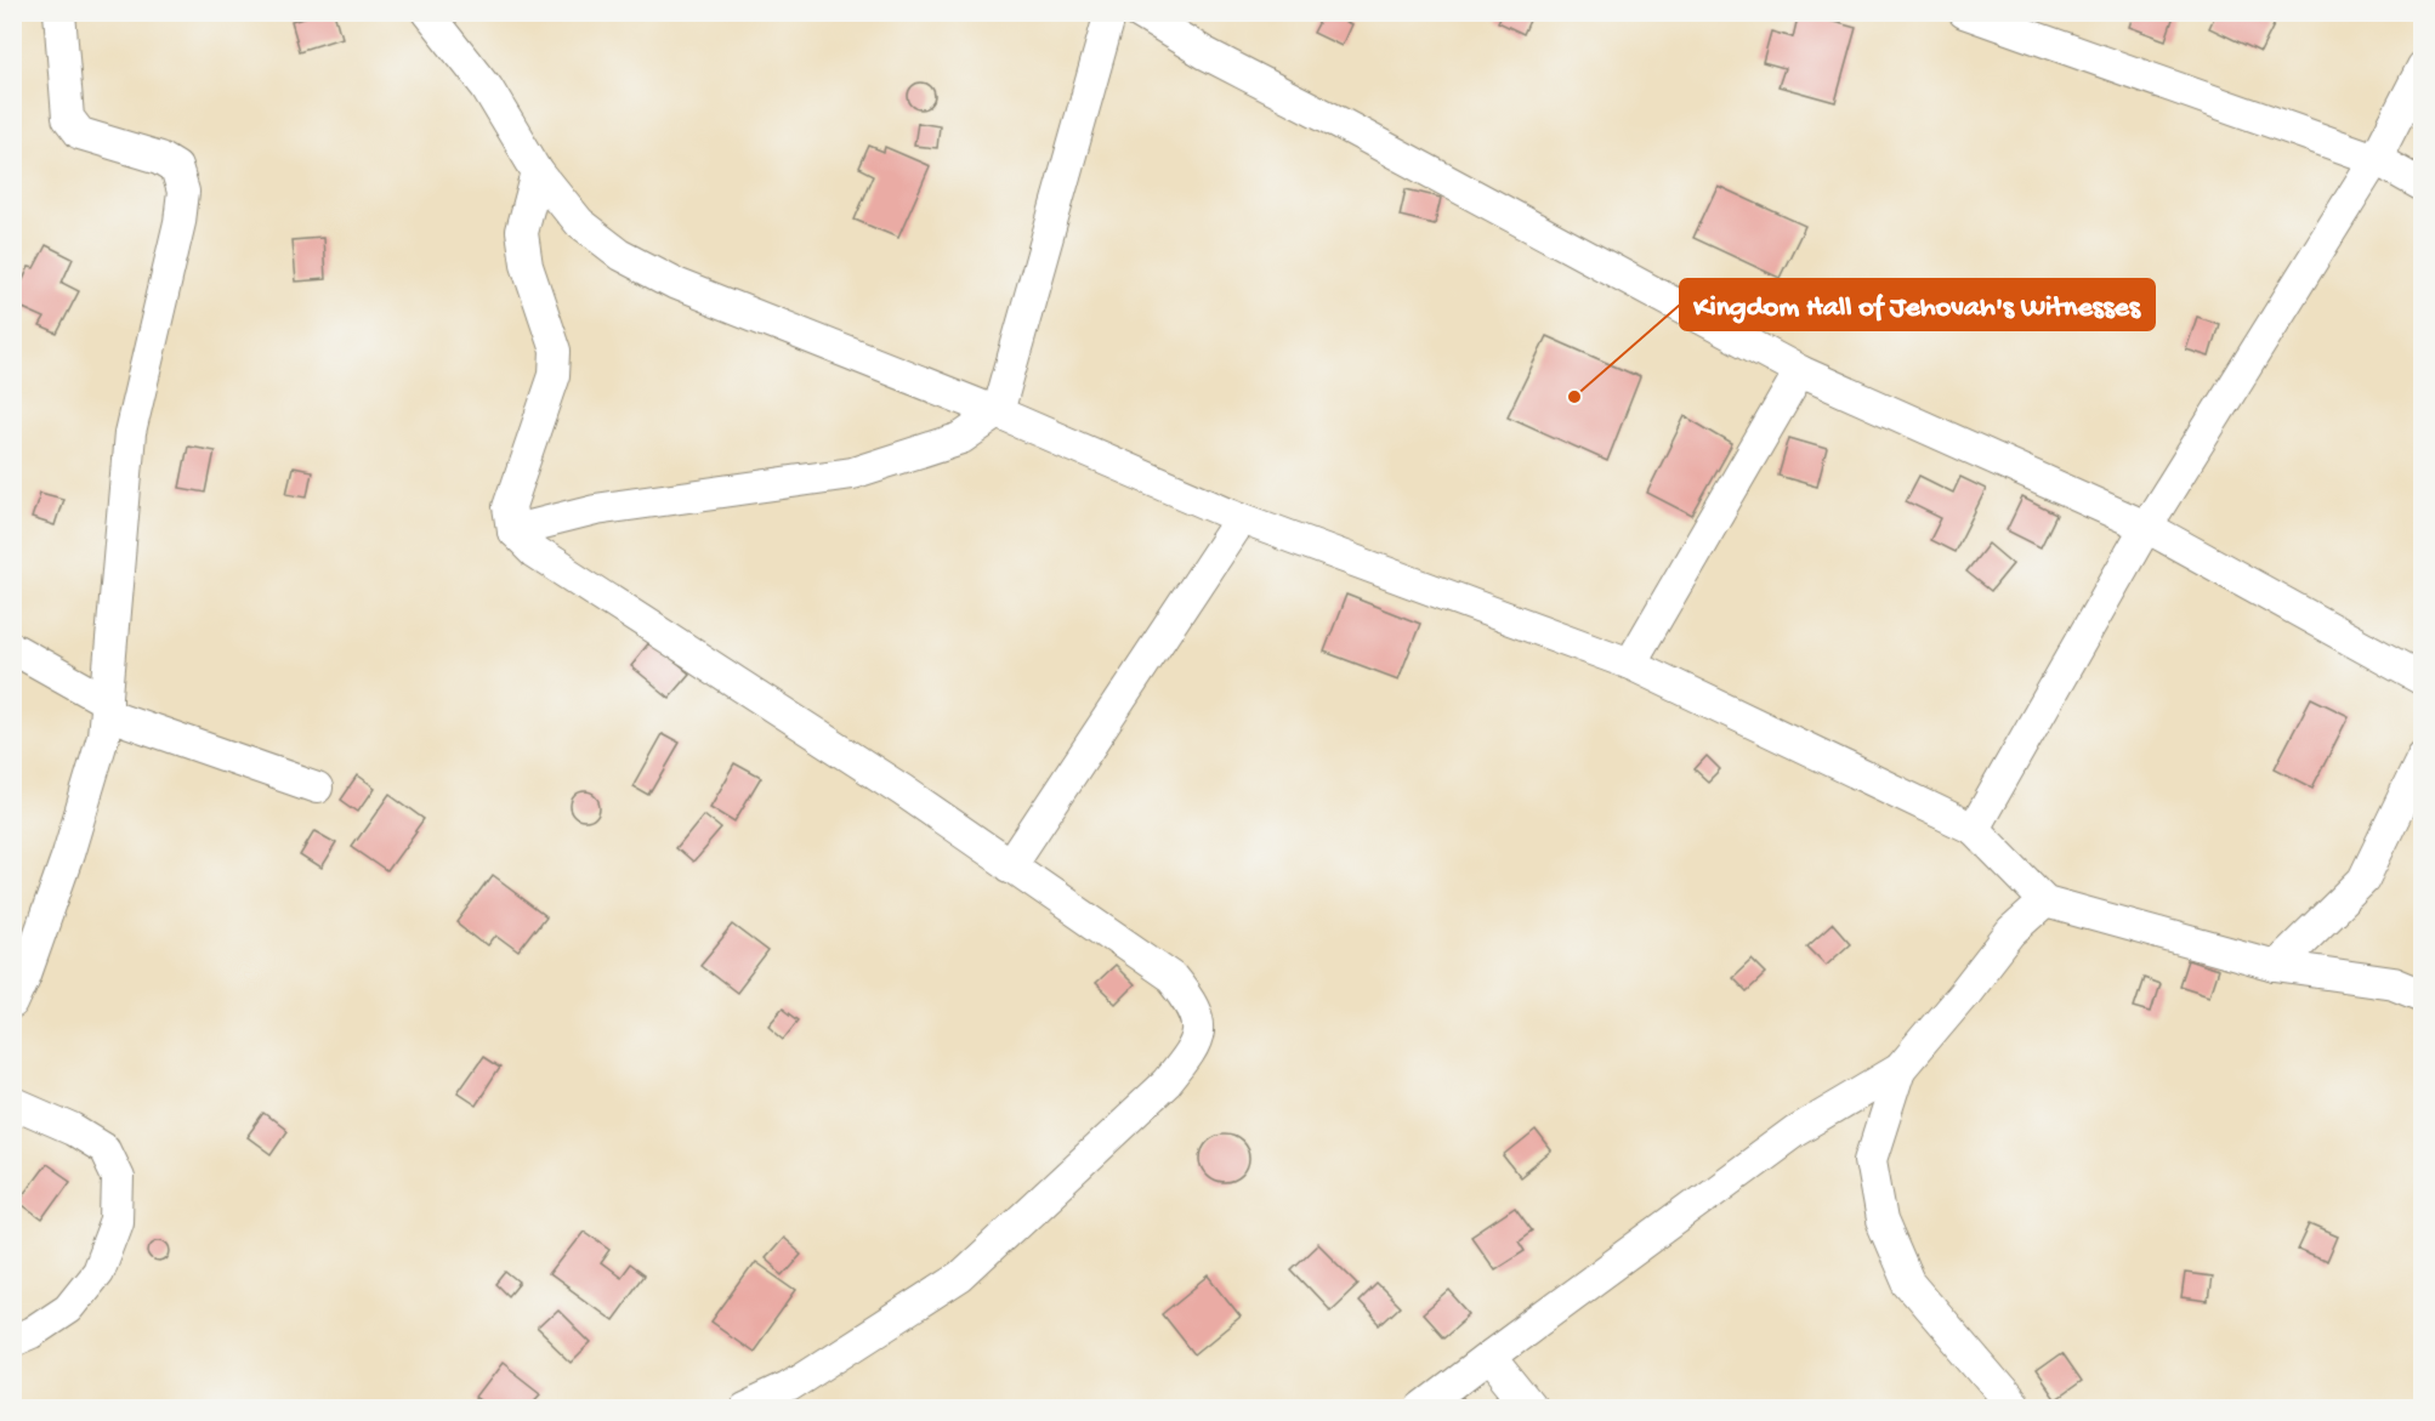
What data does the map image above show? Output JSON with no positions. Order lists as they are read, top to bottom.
{
  "places": ["Kingdom Hall of Jehovah's Witnesses"]
}
